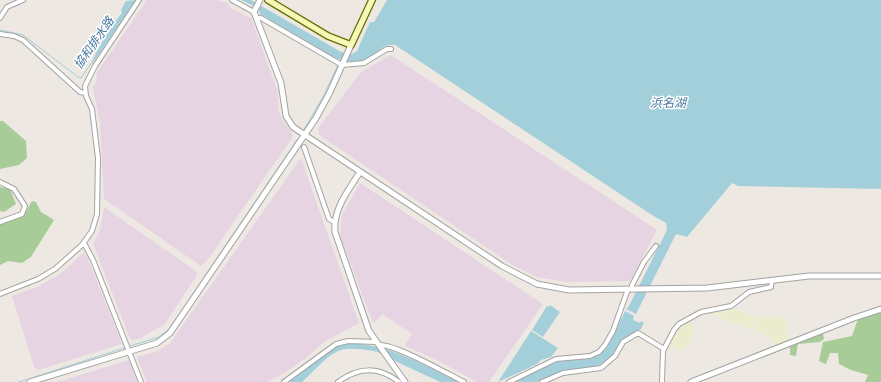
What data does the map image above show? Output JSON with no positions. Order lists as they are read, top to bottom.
{
  "water": ["協和排水路", "浜名湖"]
}
